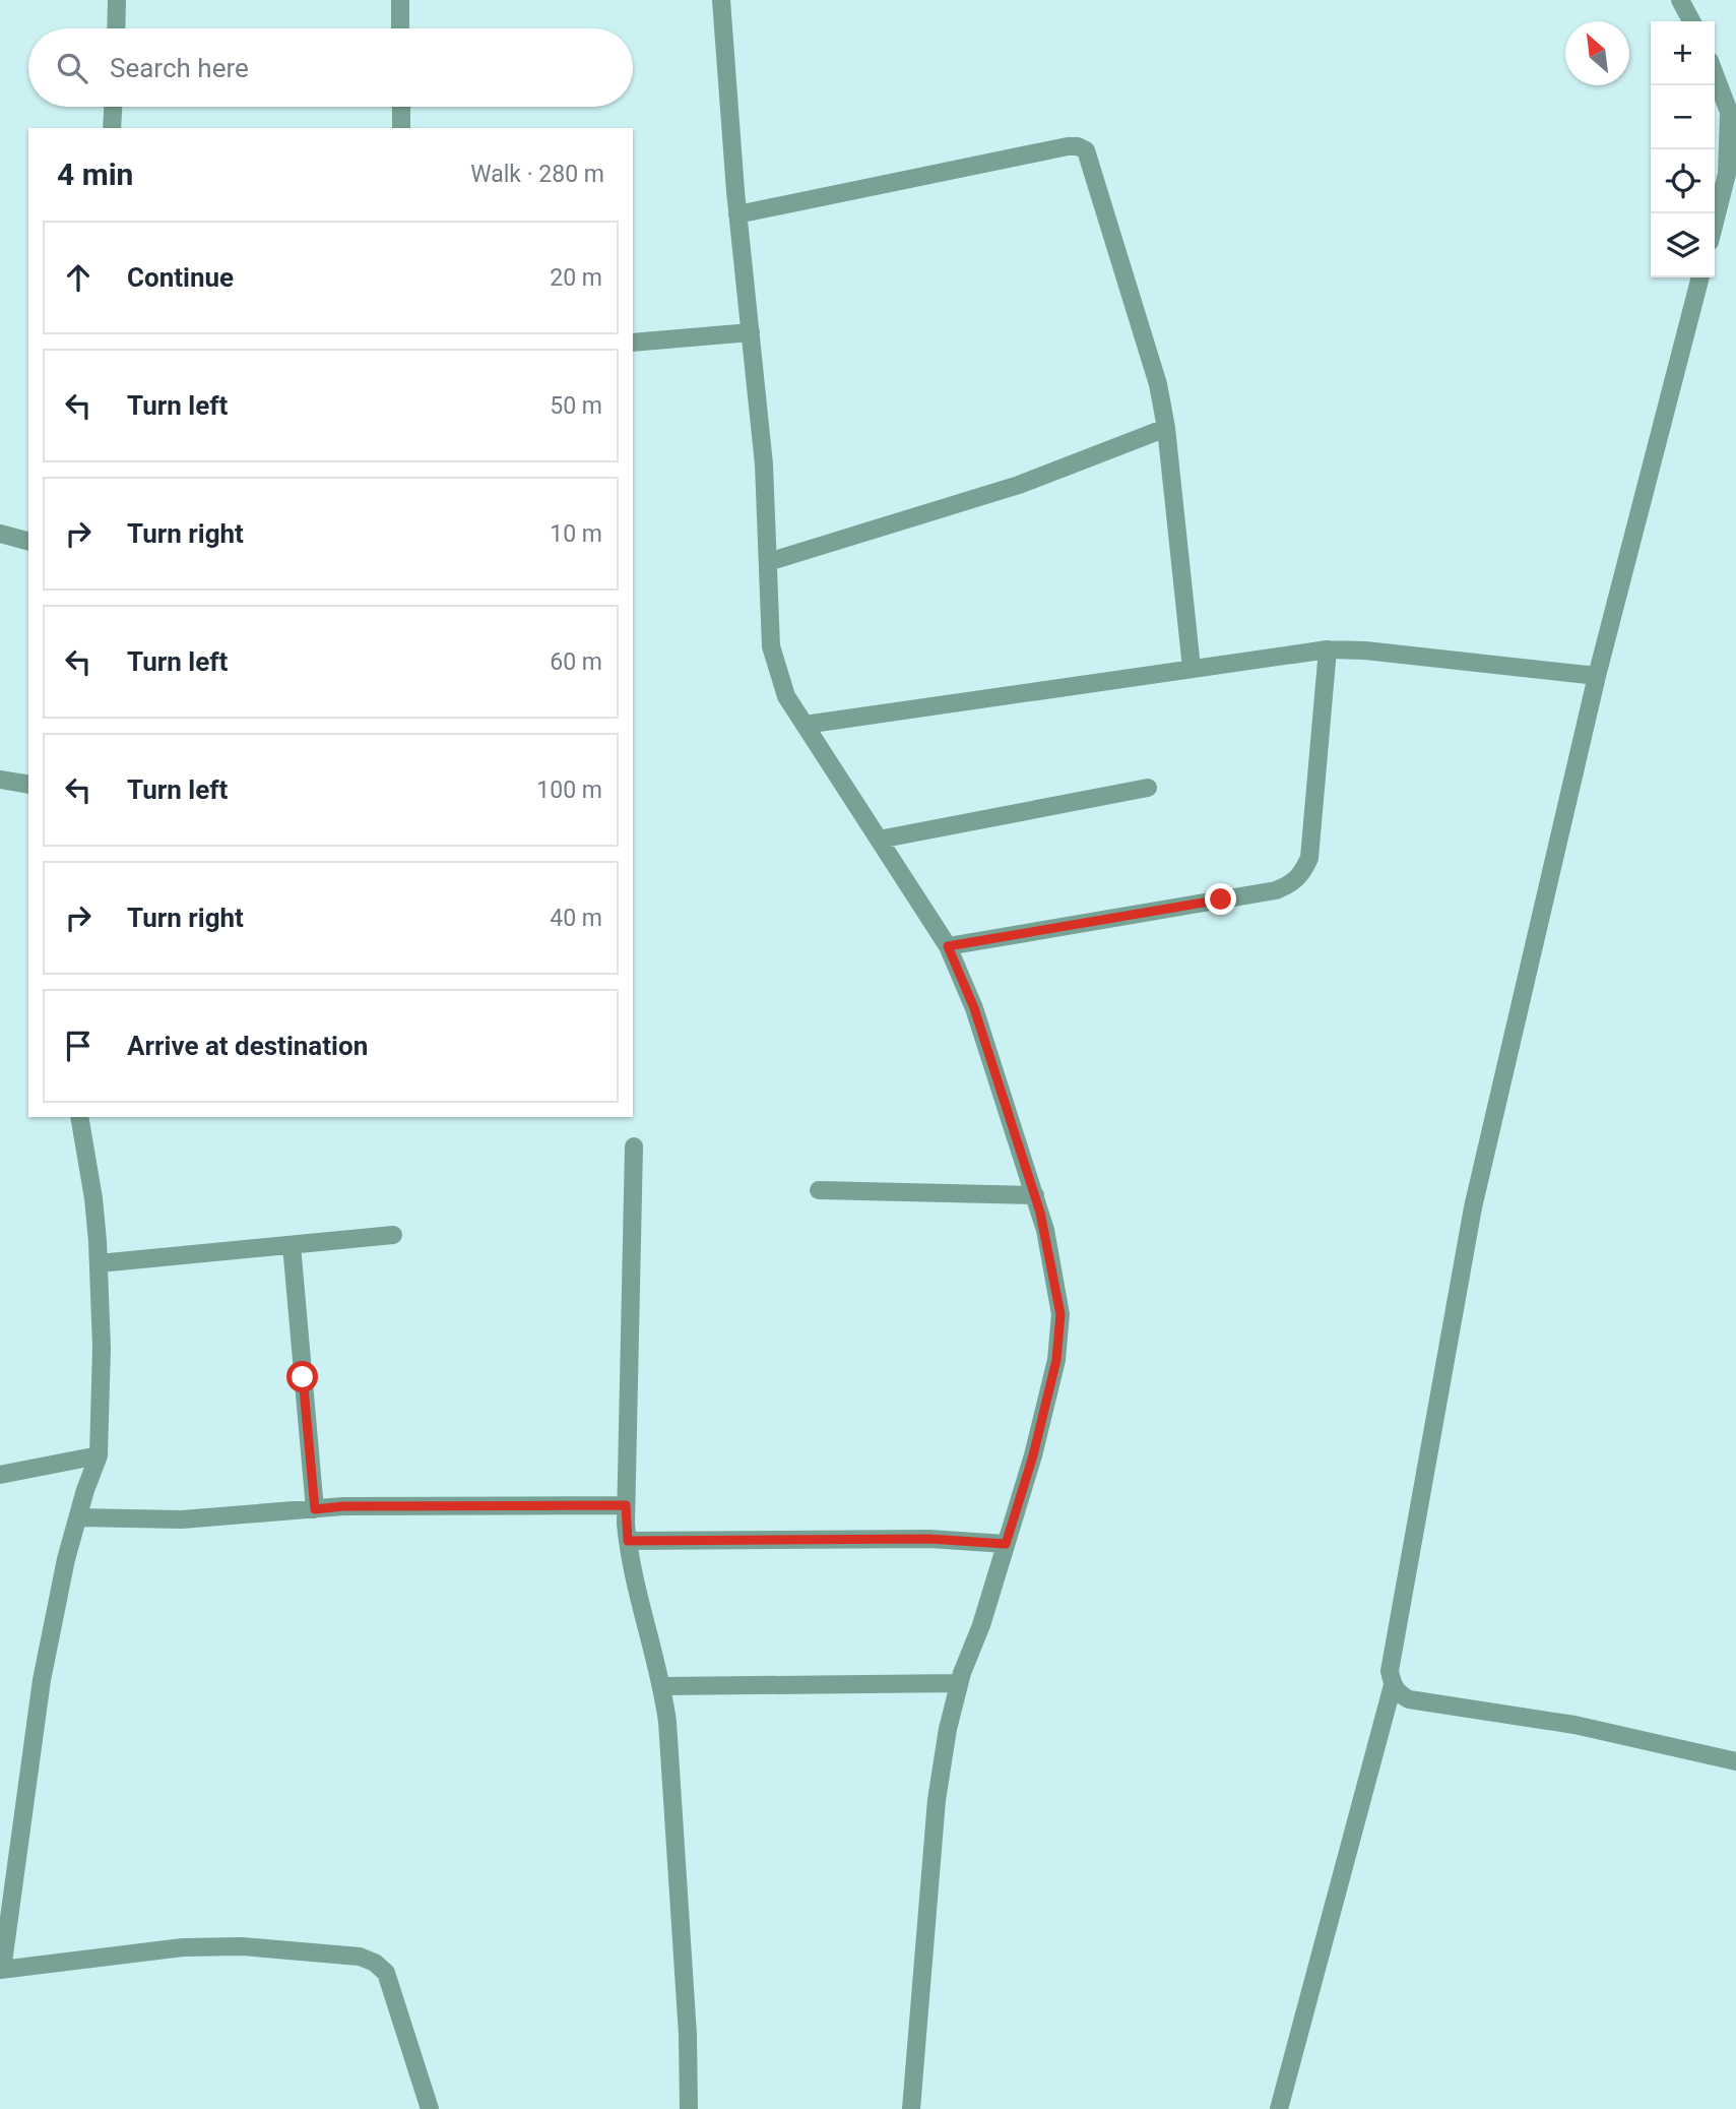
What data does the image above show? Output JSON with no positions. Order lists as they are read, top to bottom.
{
  "north": "top left",
  "page": {
    "map_buttons": ["+", "−"],
    "search": "Search here",
    "heading": ["4 min", "Walk · 280 m"],
    "list": [
      ["Continue", "20 m"],
      ["Turn left", "50 m"],
      ["Turn right", "10 m"],
      ["Turn left", "60 m"],
      ["Turn left", "100 m"],
      ["Turn right", "40 m"],
      "Arrive at destination"
    ]
  }
}
